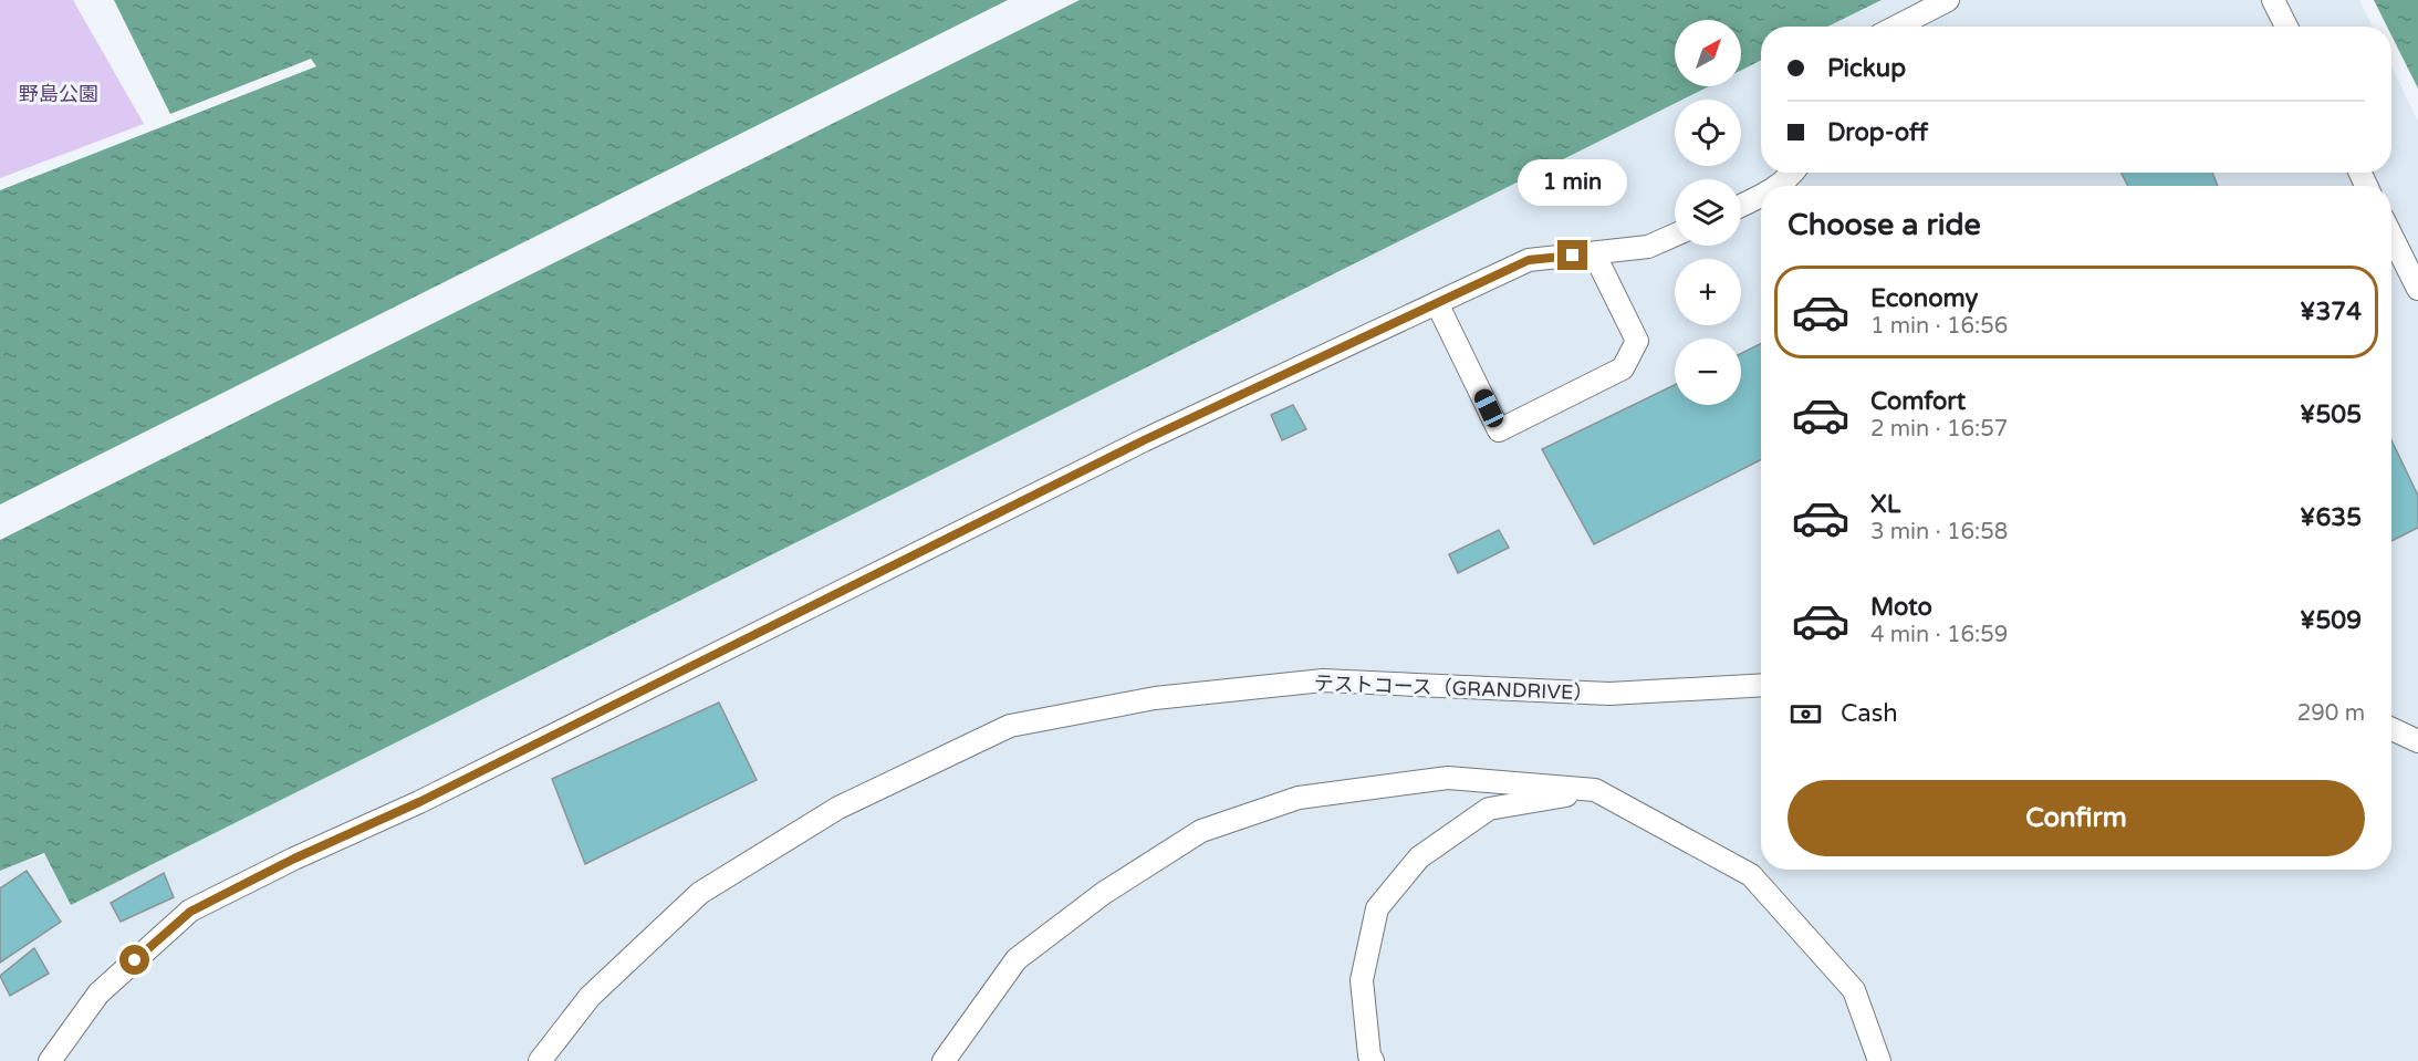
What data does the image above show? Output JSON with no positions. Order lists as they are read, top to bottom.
{
  "streets": {
    "lane": ["テストコース（GRANDRIVE）"]
  },
  "parks": ["野島公園"],
  "north": "top right",
  "page": {
    "map_buttons": ["+", "−"],
    "banner": ["Pickup", "Drop-off"],
    "bubble": "1 min",
    "heading": "Choose a ride",
    "list": [
      {
        "name": "Economy",
        "note": "1 min · 16:56",
        "value": "¥374"
      },
      {
        "name": "Comfort",
        "note": "2 min · 16:57",
        "value": "¥505"
      },
      {
        "name": "XL",
        "note": "3 min · 16:58",
        "value": "¥635"
      },
      {
        "name": "Moto",
        "note": "4 min · 16:59",
        "value": "¥509"
      }
    ],
    "pay": ["Cash", "290 m"],
    "buttons": "Confirm"
  }
}
